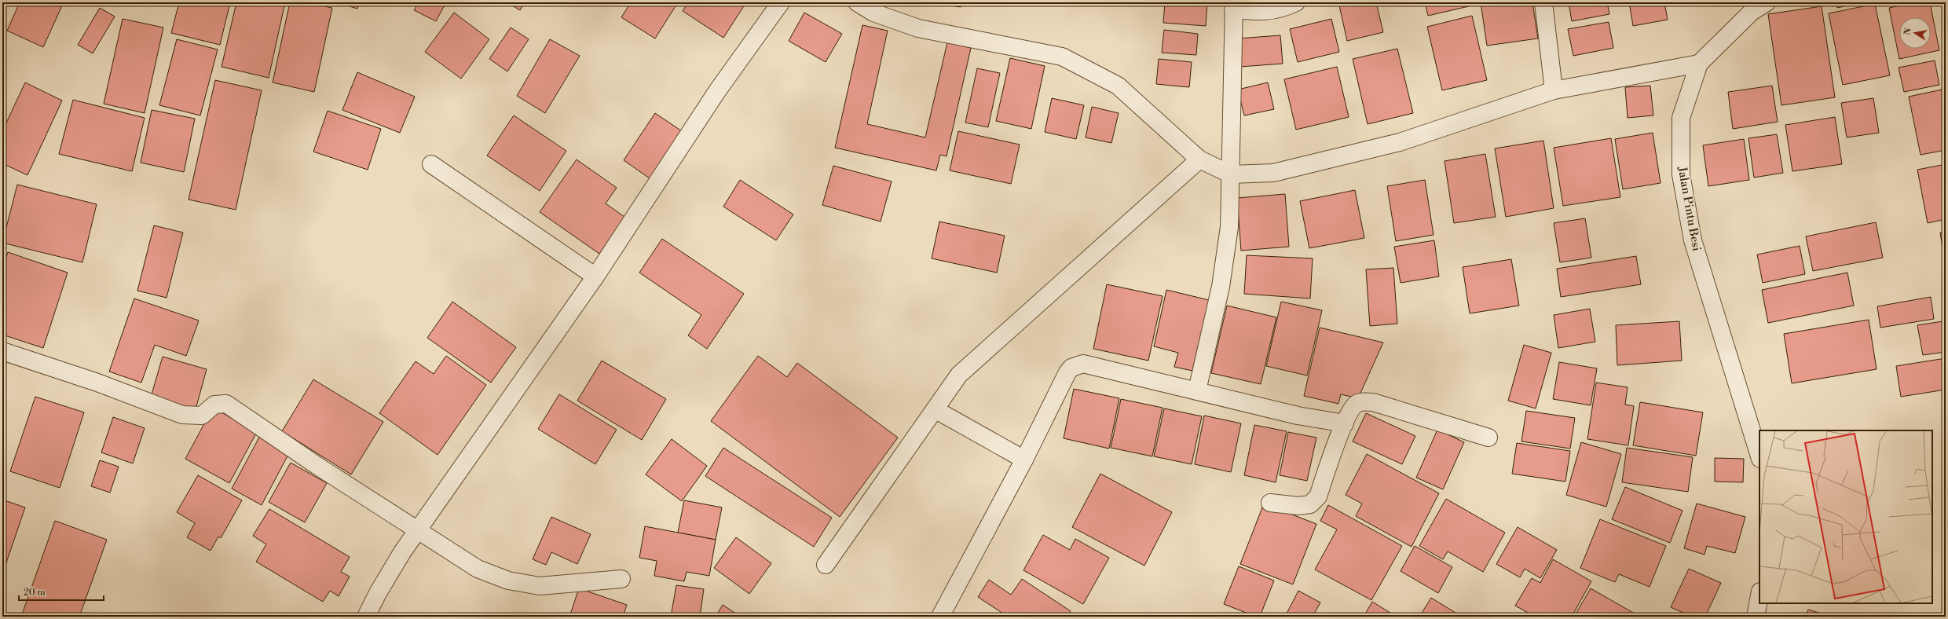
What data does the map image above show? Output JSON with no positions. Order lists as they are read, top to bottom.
{
  "streets": {
    "street": ["Jalan Pintu Besi"]
  },
  "scale_bar": "20 m",
  "north": "left"
}
